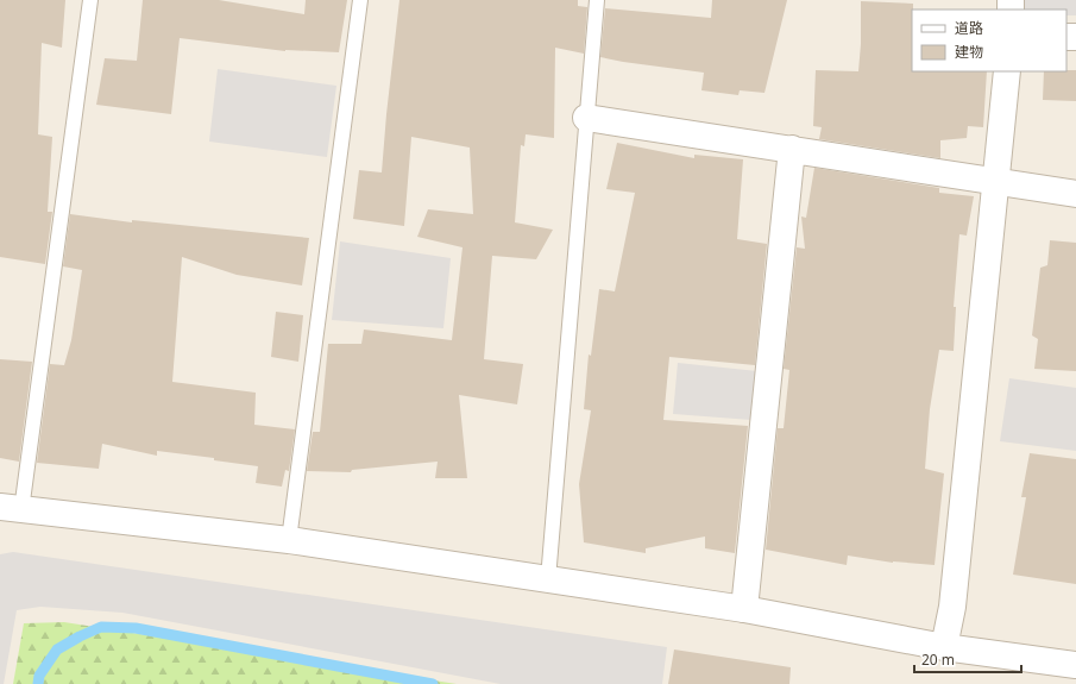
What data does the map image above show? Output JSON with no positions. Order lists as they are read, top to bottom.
{
  "legend": ["道路", "建物"],
  "scale_bar": "20 m"
}
